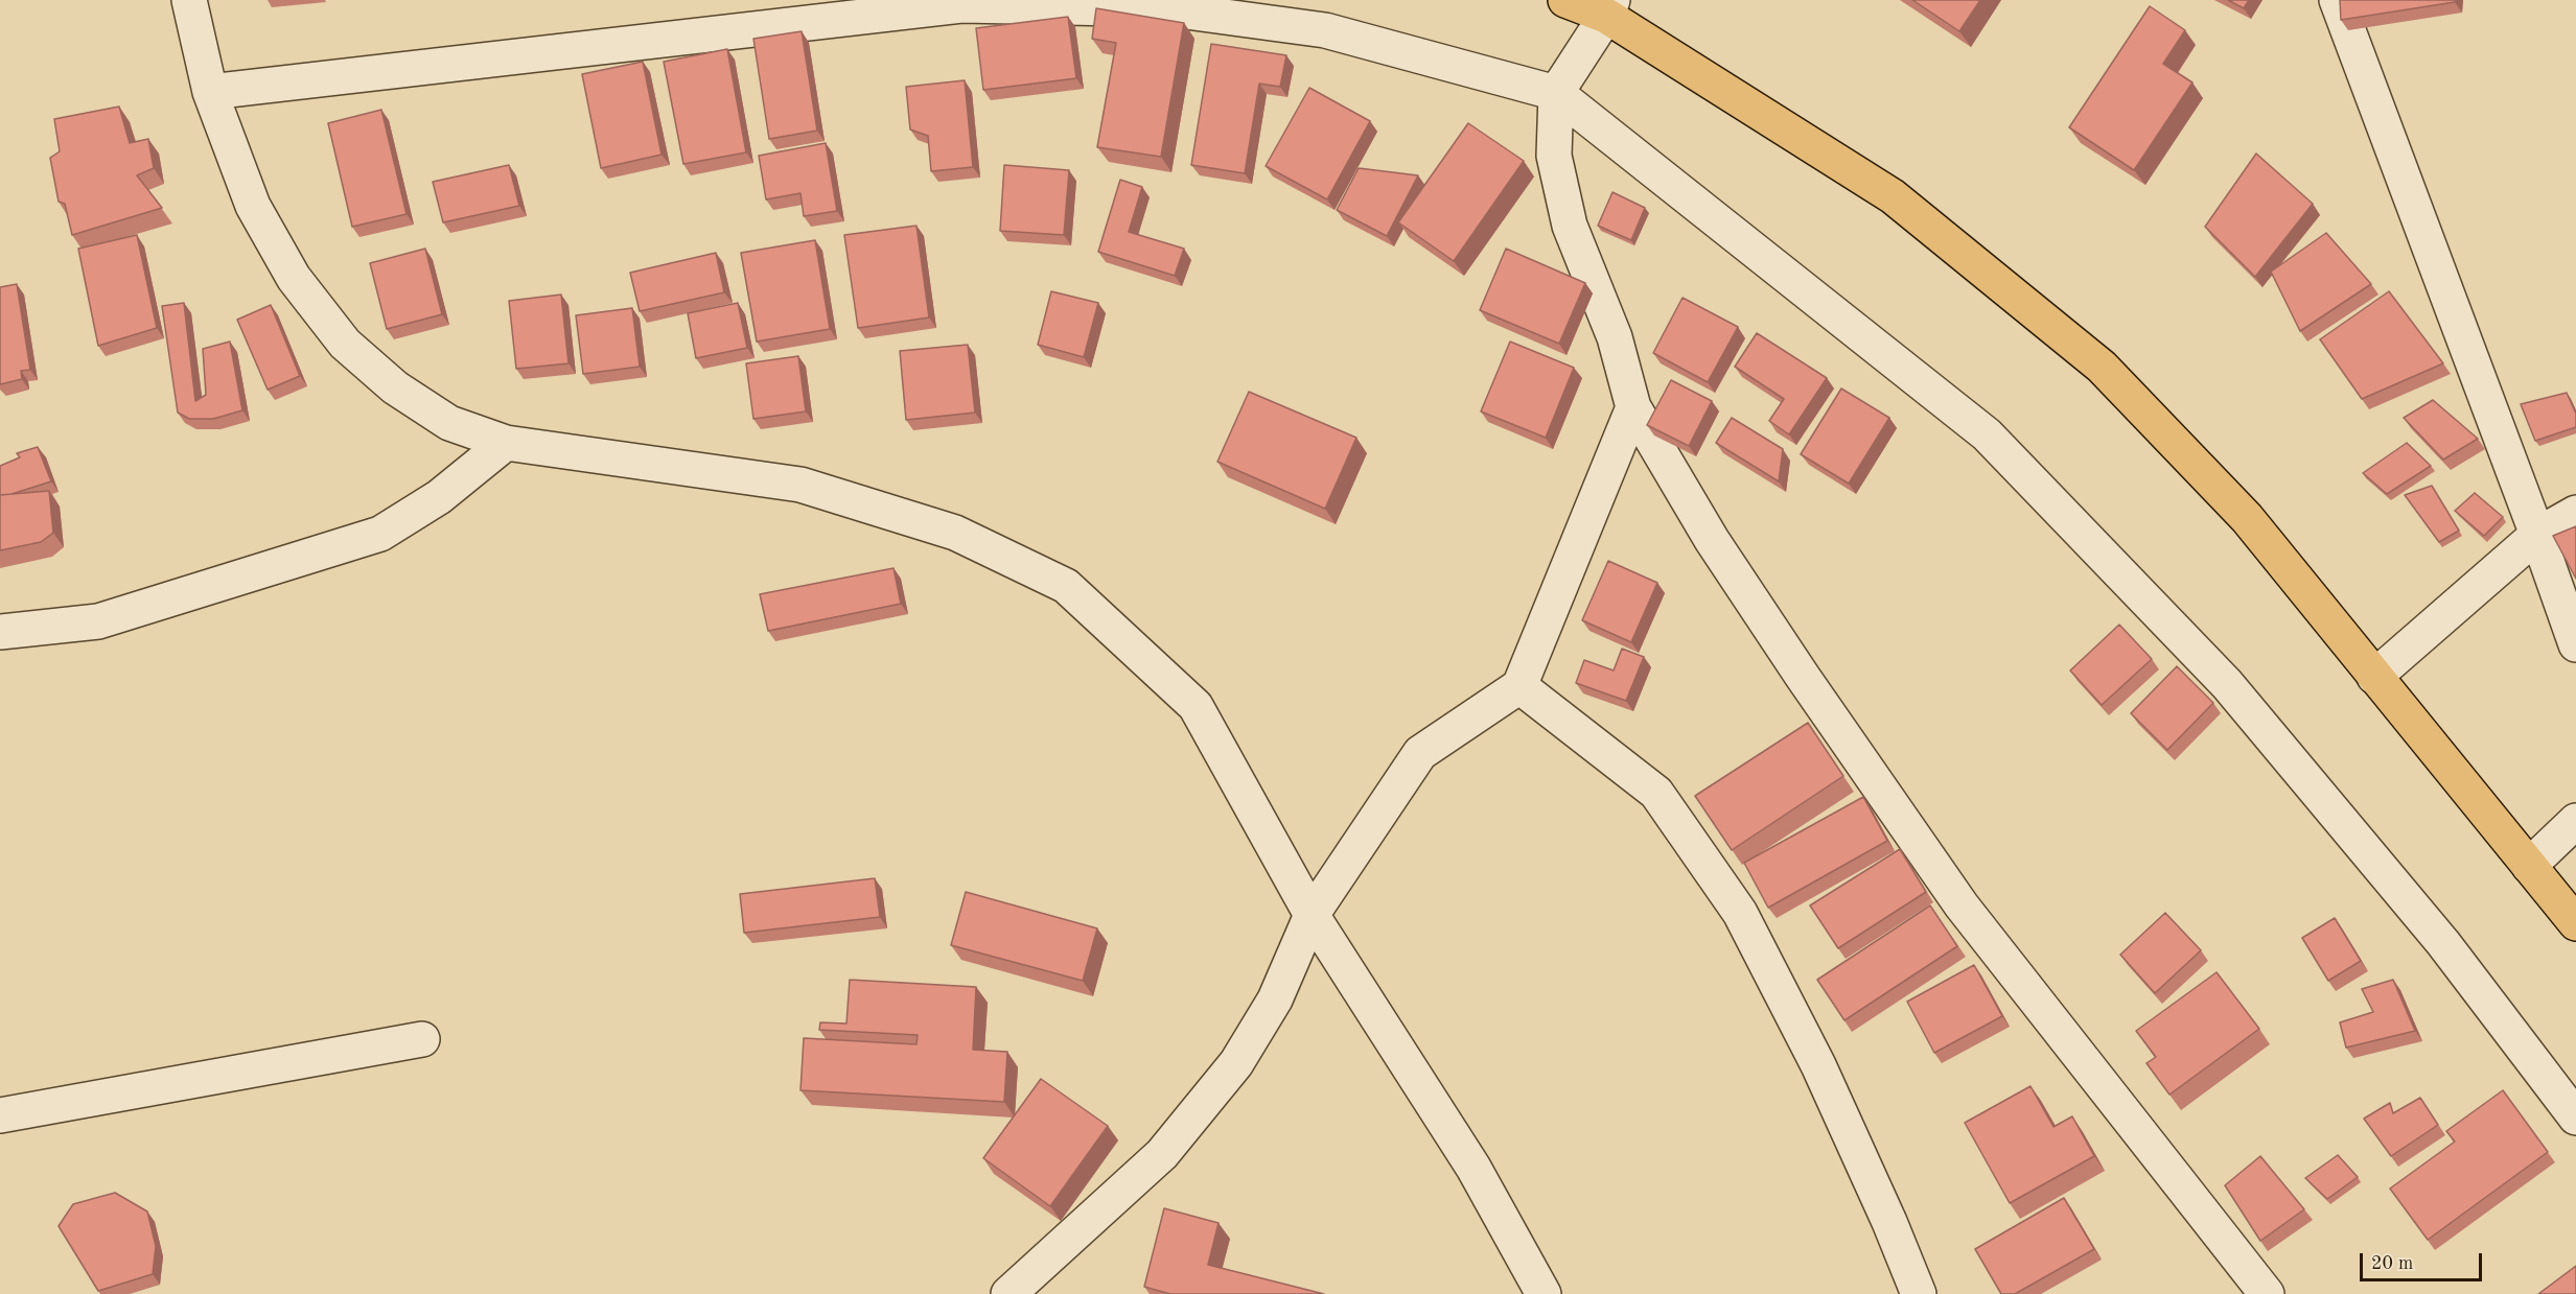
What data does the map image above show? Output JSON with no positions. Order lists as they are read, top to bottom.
{
  "scale_bar": "20 m"
}
